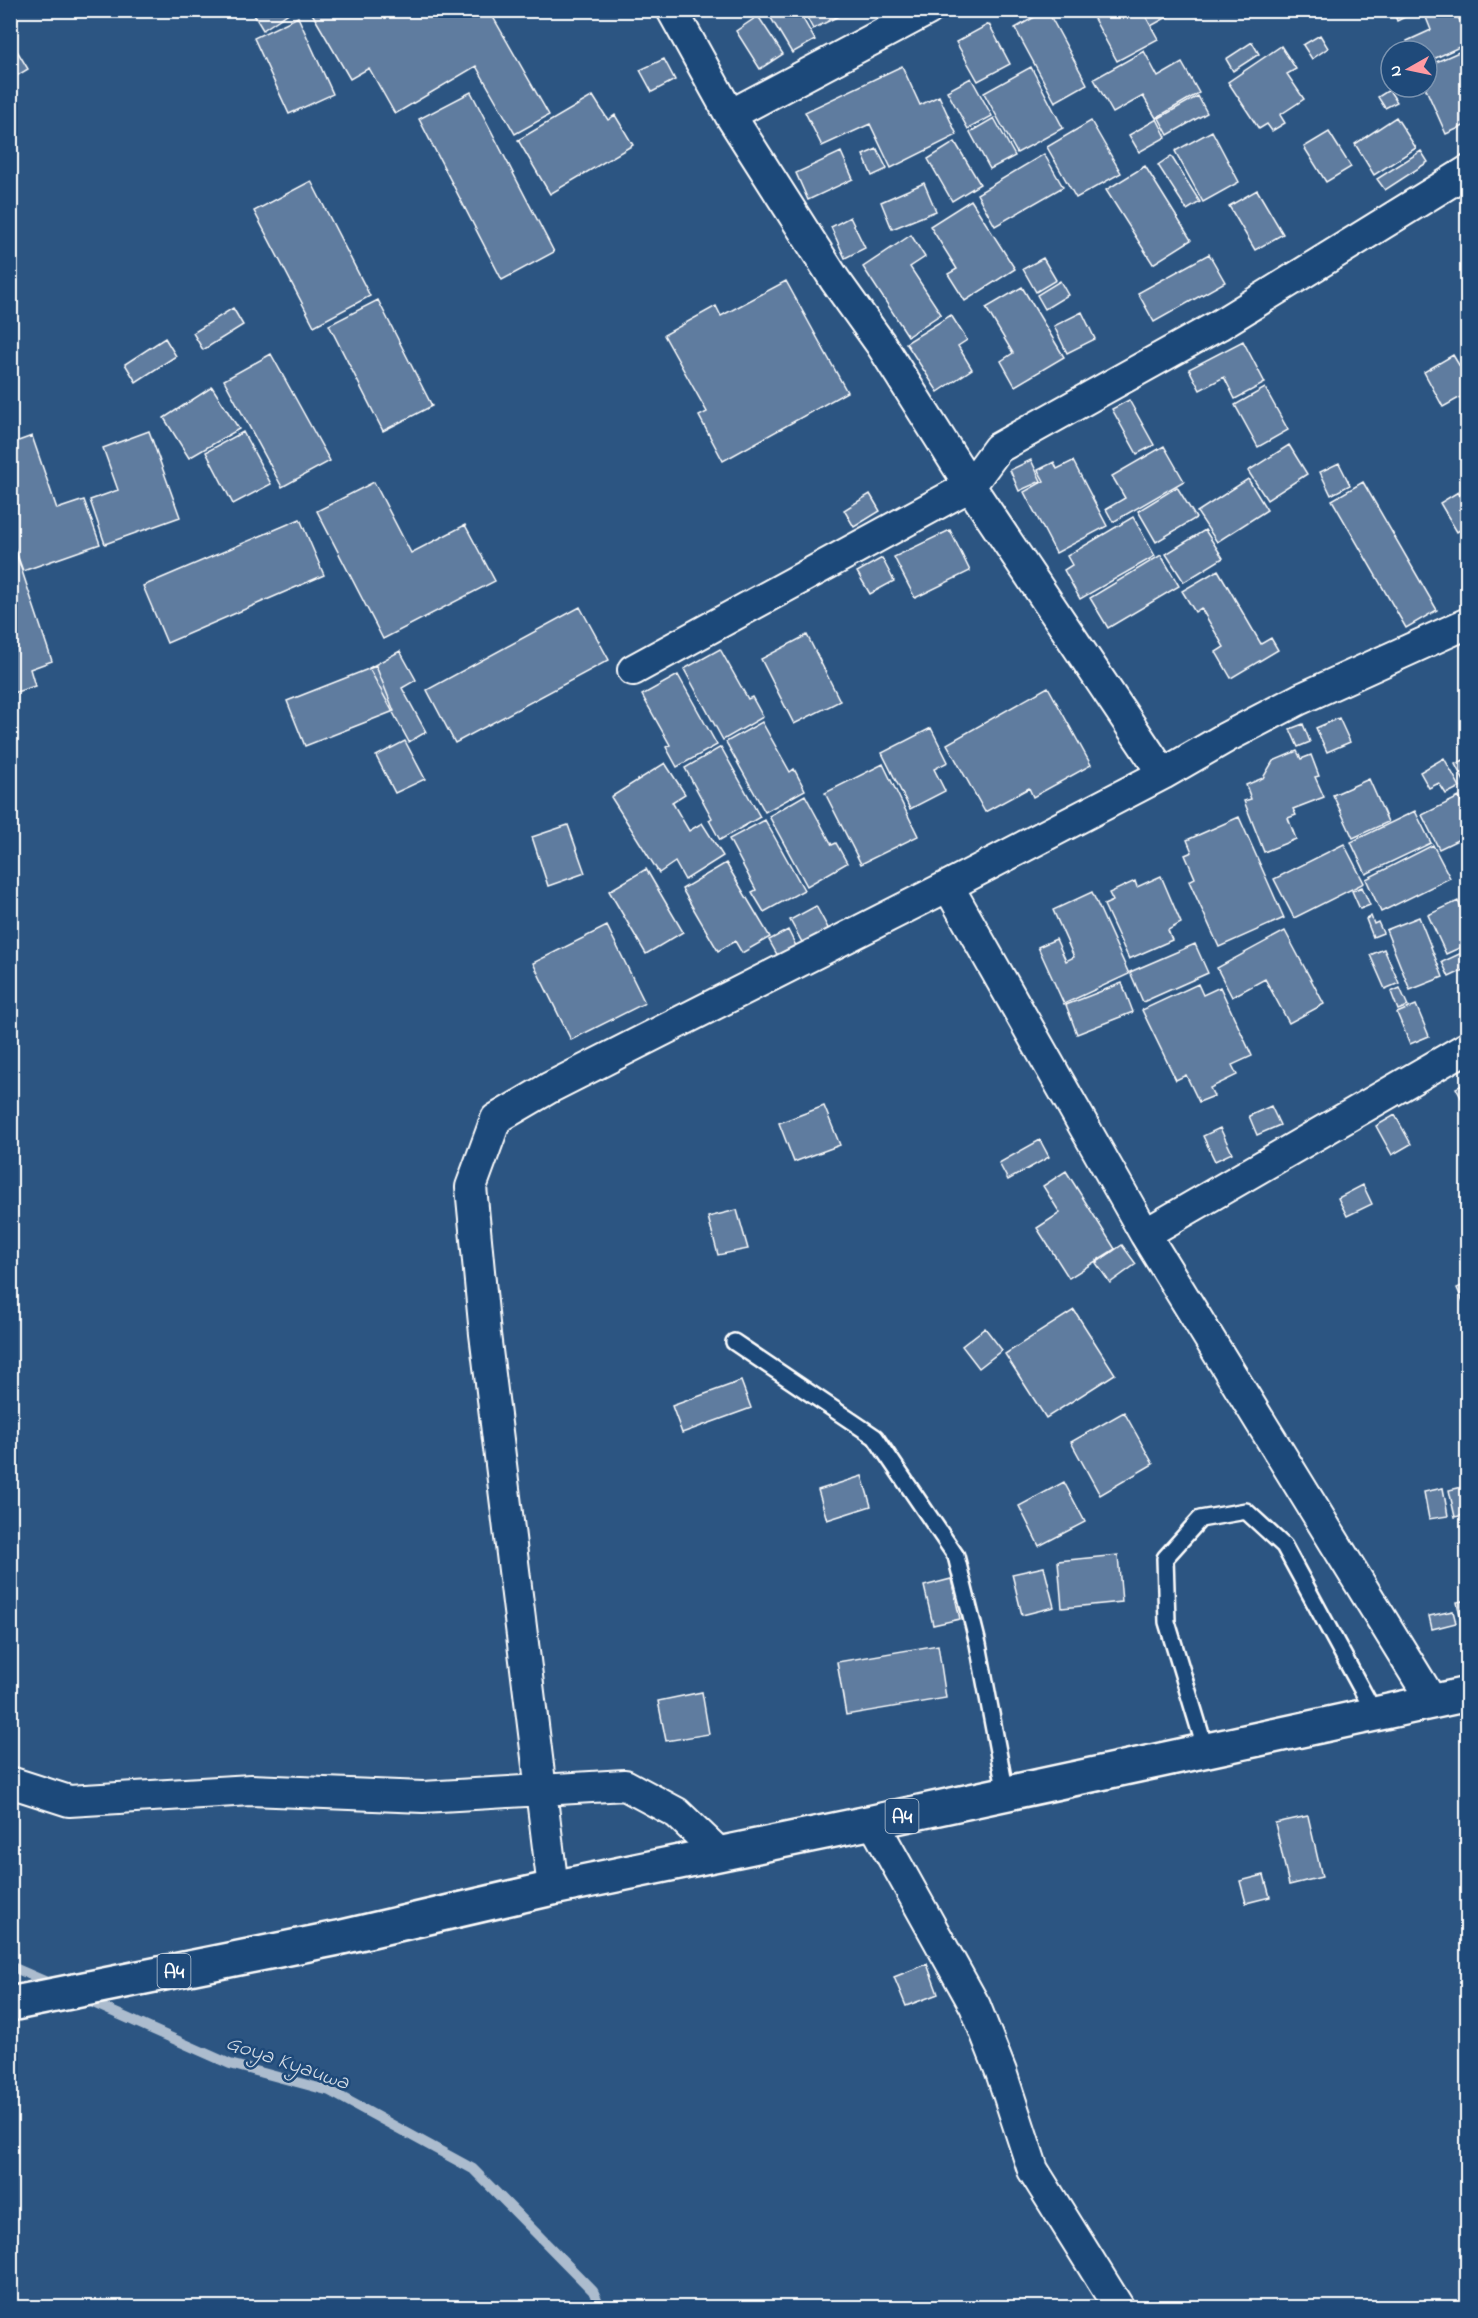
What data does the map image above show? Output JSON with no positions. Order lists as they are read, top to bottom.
{
  "streets": {
    "highway": ["A4"]
  },
  "water": ["Goya Kyauwa"],
  "north": "left"
}
